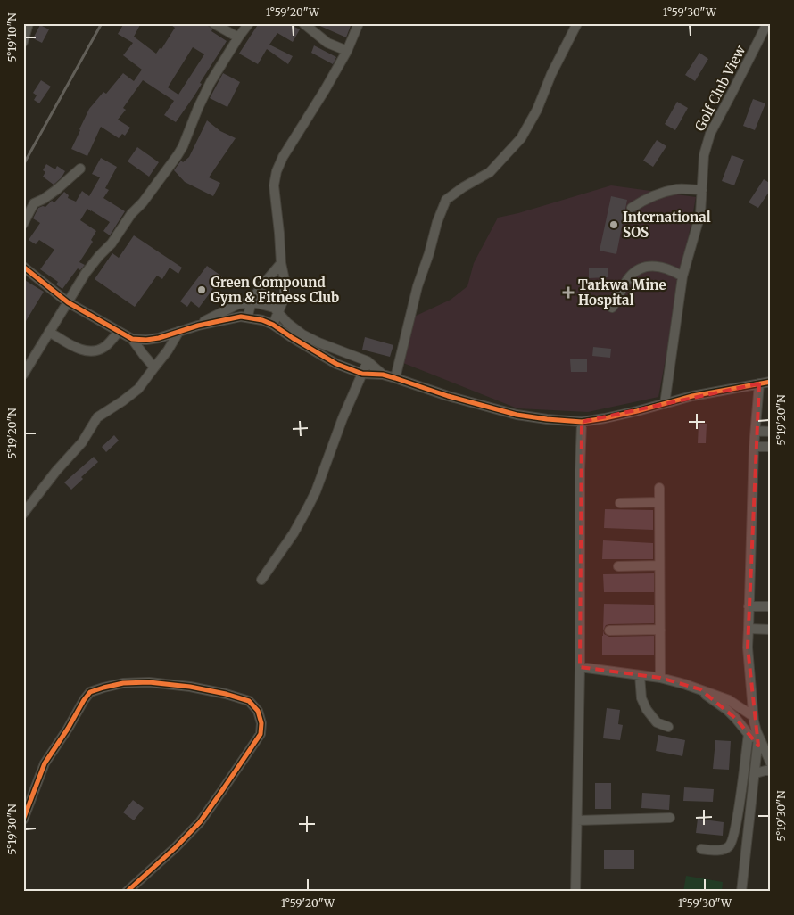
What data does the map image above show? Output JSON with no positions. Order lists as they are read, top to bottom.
{
  "streets": {
    "street": ["Golf Club View"]
  },
  "places": {
    "other": ["International SOS", "Green Compound Gym & Fitness Club"],
    "health": ["Tarkwa Mine Hospital"]
  },
  "coordinates": [
    "1°59'20\"W",
    "1°59'30\"W",
    "5°19'10\"N",
    "5°19'20\"N",
    "5°19'30\"N"
  ]
}
